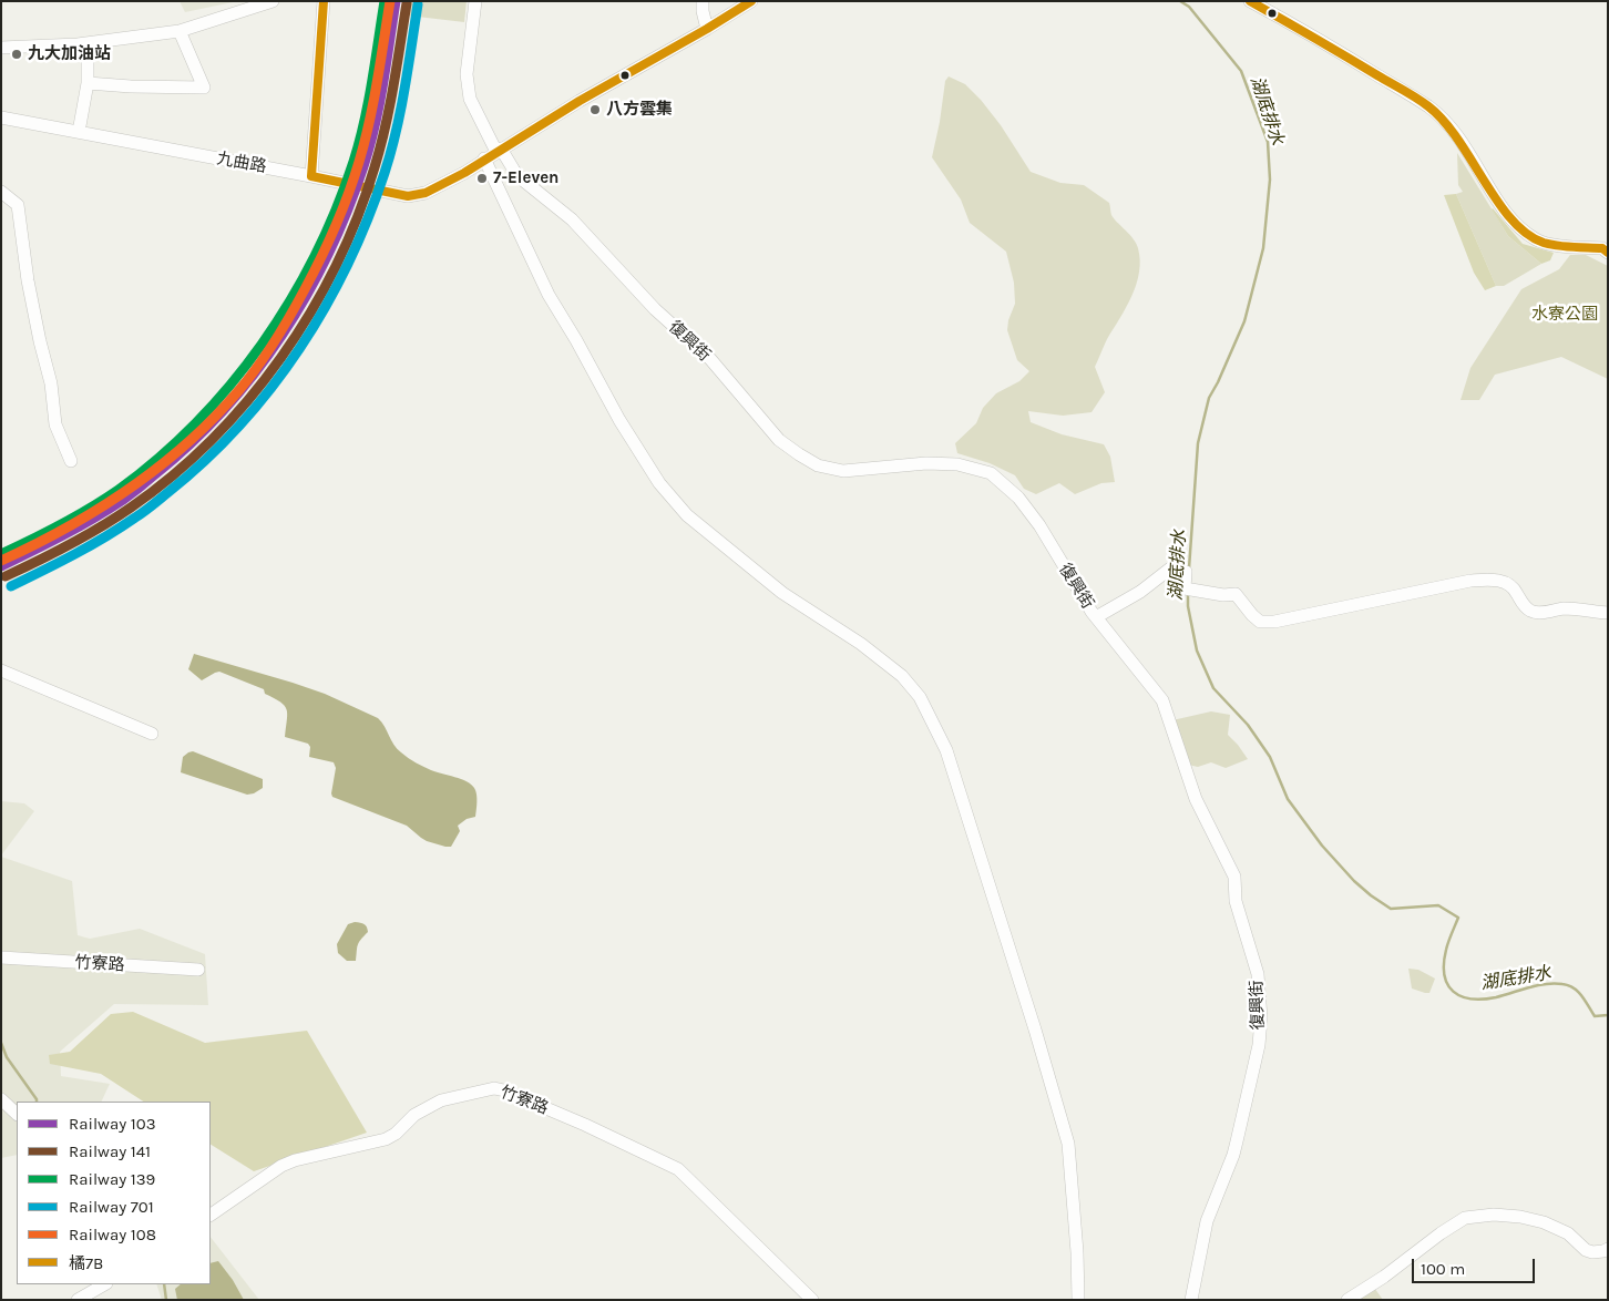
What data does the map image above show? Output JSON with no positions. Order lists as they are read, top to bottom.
{
  "streets": {
    "street": ["九曲路", "復興街", "竹寮路"]
  },
  "crossings": [
    ["九曲路", "復興街"]
  ],
  "water": ["湖底排水"],
  "parks": ["水寮公園"],
  "places": ["九大加油站", "八方雲集", "7-Eleven"],
  "lines": [
    "rail line 103",
    "rail line 139",
    "rail line 108",
    "transit line 橘7B",
    "rail line 141",
    "rail line 701"
  ],
  "legend": [
    "Railway 103",
    "Railway 141",
    "Railway 139",
    "Railway 701",
    "Railway 108",
    "橘7B"
  ],
  "scale_bar": "100 m"
}
